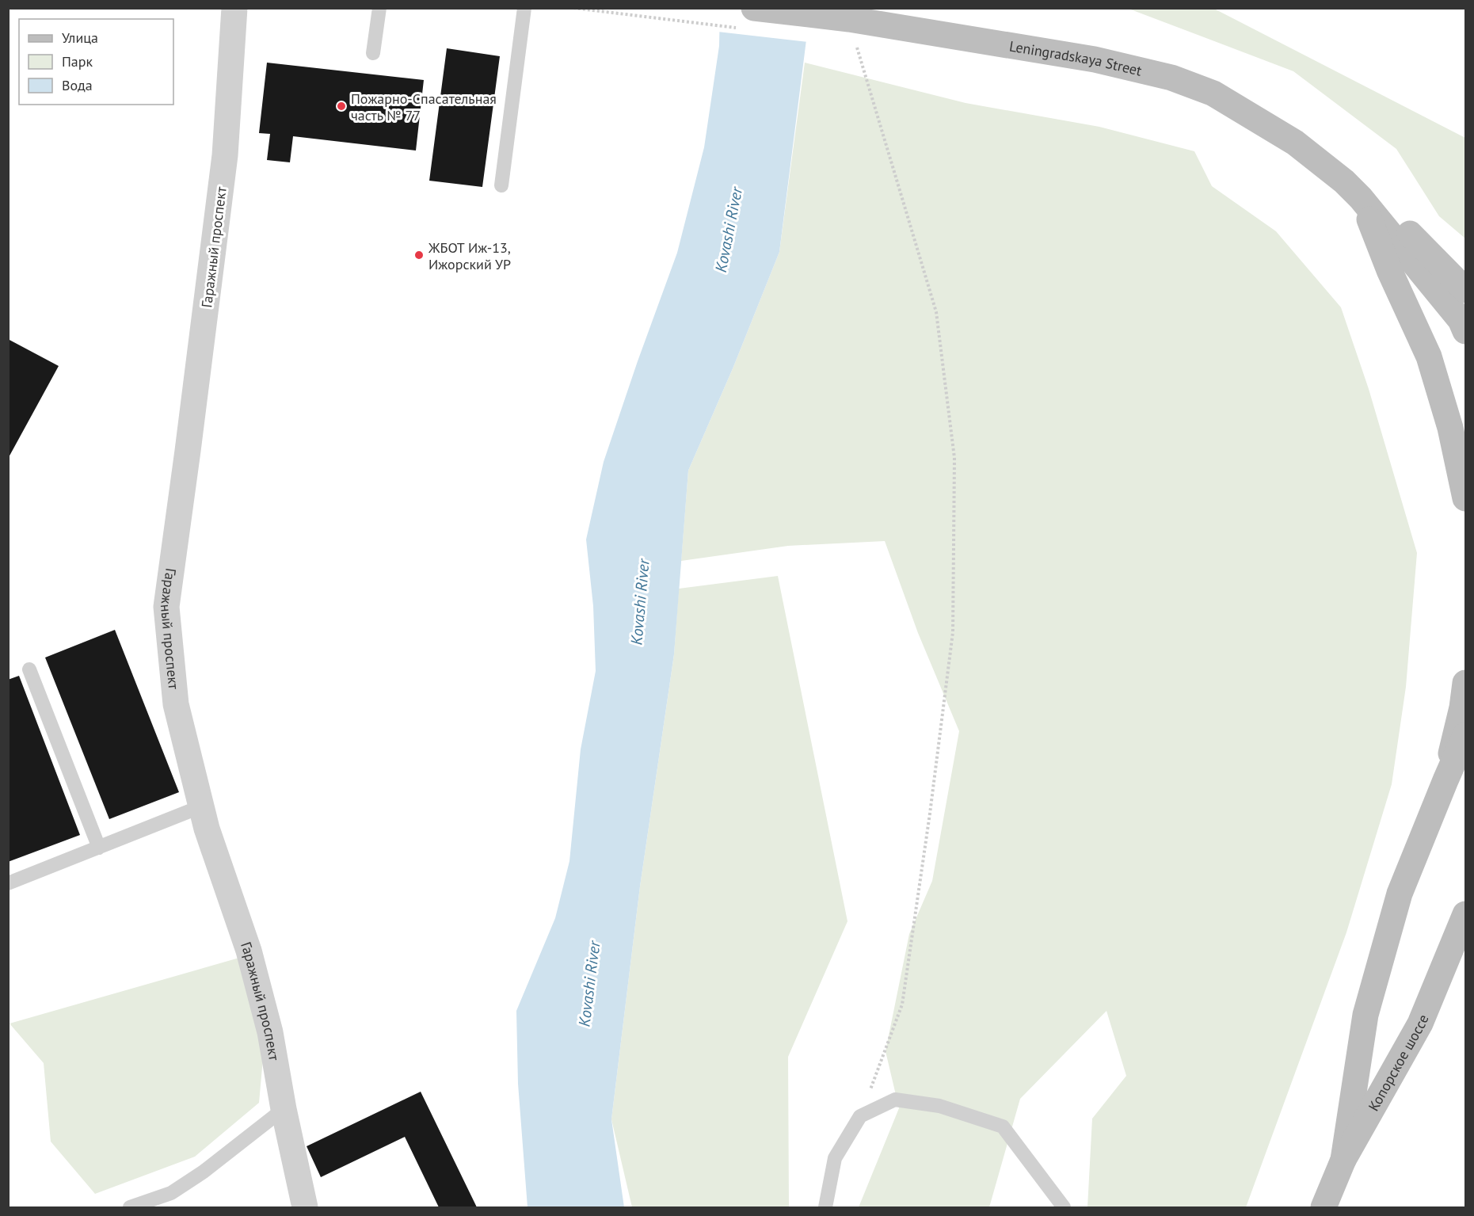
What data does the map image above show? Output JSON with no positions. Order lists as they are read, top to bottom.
{
  "streets": {
    "main road": ["Leningradskaya Street", "Копорское шоссе"],
    "street": ["Гаражный проспект"]
  },
  "water": ["Kovashi River"],
  "places": ["Пожарно-Спасательная часть № 77", "ЖБОТ Иж-13, Ижорский УР"],
  "legend": ["Улица", "Парк", "Вода"]
}
